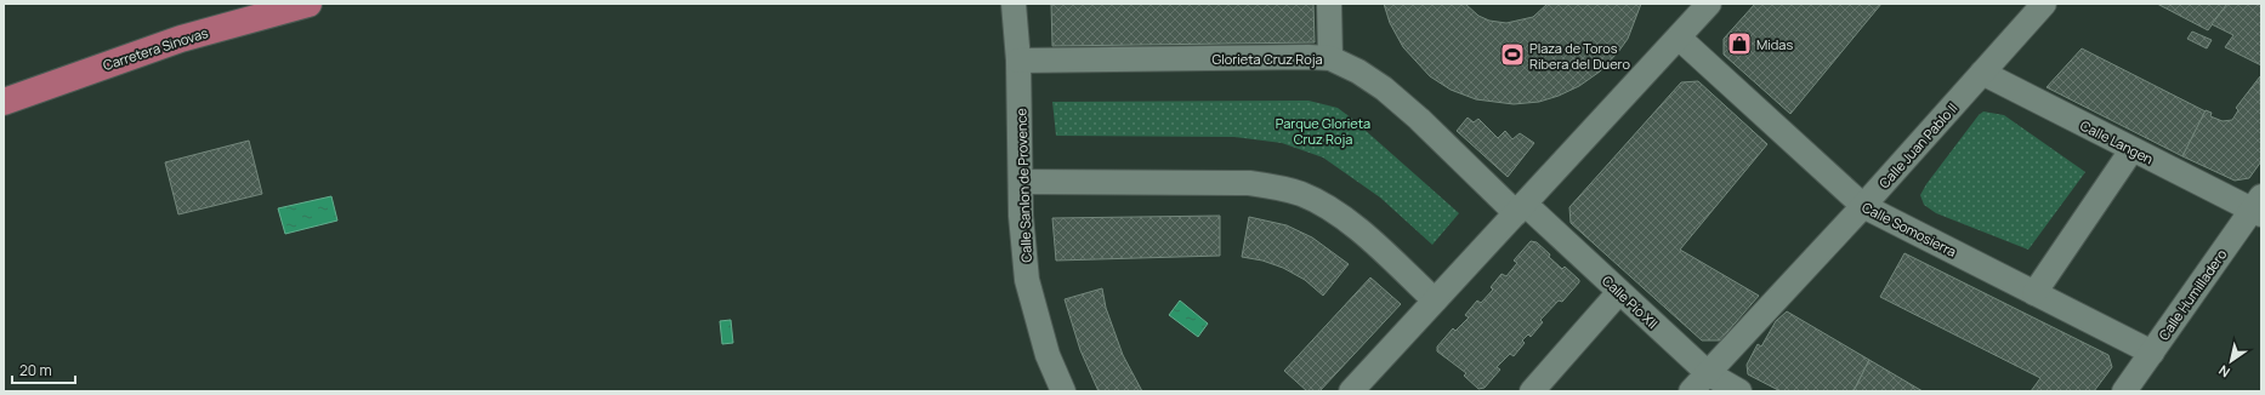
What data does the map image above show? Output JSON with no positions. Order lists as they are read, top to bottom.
{
  "streets": {
    "main road": ["Carretera Sinovas"],
    "street": [
      "Glorieta Cruz Roja",
      "Calle Langen",
      "Calle Juan Pablo II",
      "Calle Sanlon de Provence",
      "Calle Somosierra",
      "Calle Humilladero",
      "Calle Pío XII"
    ]
  },
  "crossings": [
    ["Glorieta Cruz Roja", "Calle Sanlon de Provence"],
    ["Glorieta Cruz Roja", "Calle Pío XII"],
    ["Calle Langen", "Calle Juan Pablo II"],
    ["Calle Langen", "Calle Humilladero"],
    ["Calle Juan Pablo II", "Calle Somosierra"],
    ["Calle Juan Pablo II", "Calle Pío XII"],
    ["Calle Somosierra", "Calle Humilladero"]
  ],
  "parks": ["Parque Glorieta Cruz Roja"],
  "places": {
    "shop": ["Midas"],
    "sports": ["Plaza de Toros Ribera del Duero"]
  },
  "scale_bar": "20 m",
  "north": "bottom left"
}
